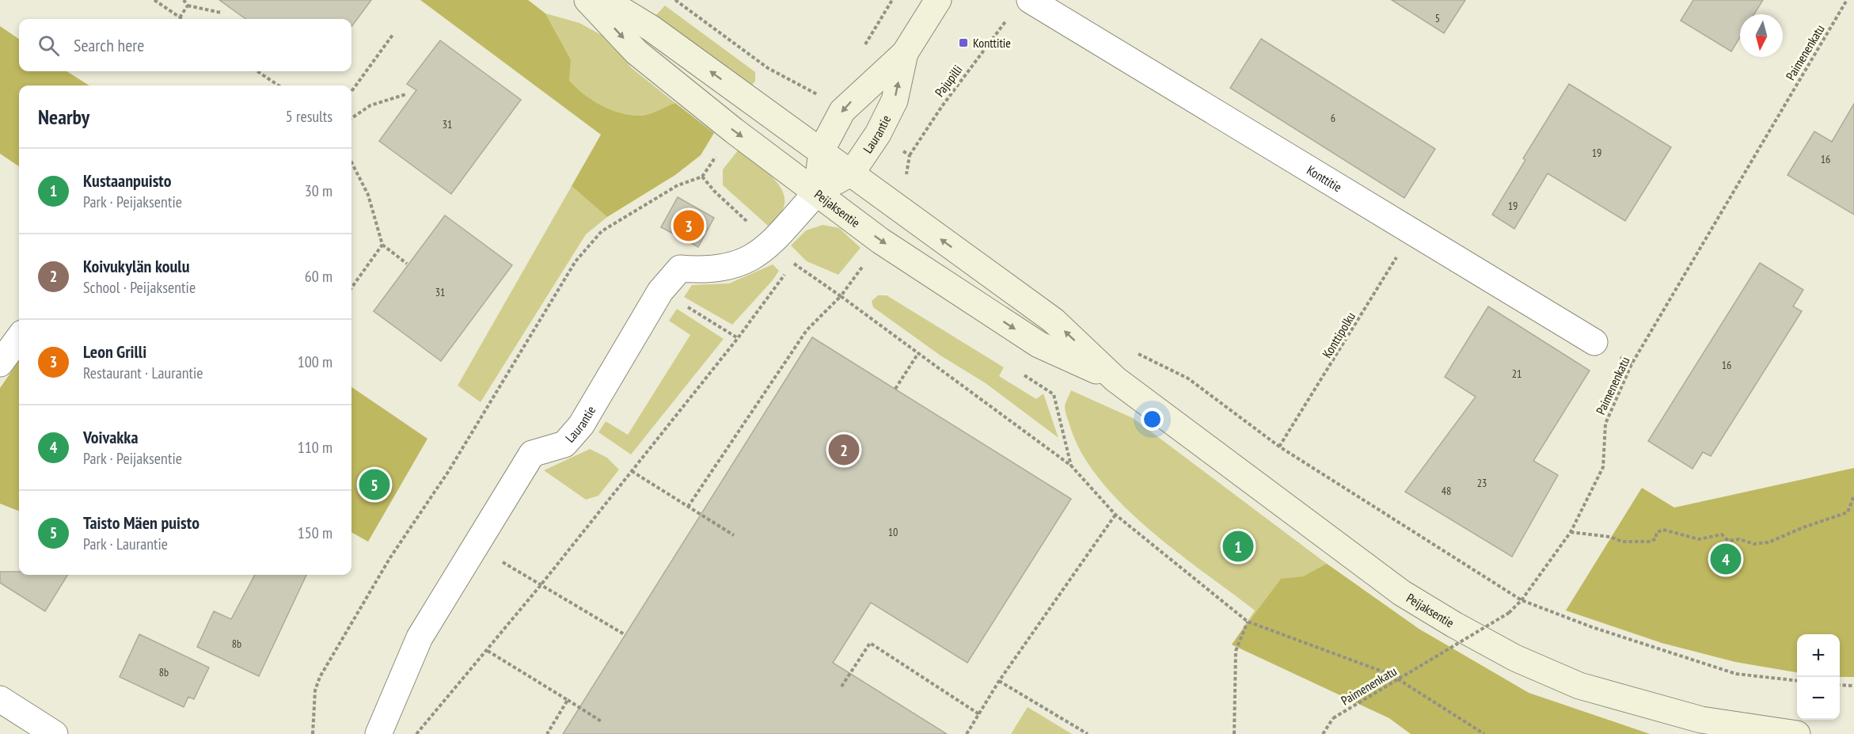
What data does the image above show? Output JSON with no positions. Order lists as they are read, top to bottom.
{
  "streets": {
    "main road": ["Laurantie", "Peijaksentie"],
    "street": ["Konttitie"],
    "path": ["Paimenenkatu", "Pajupilli", "Konttipolku"]
  },
  "crossings": [
    ["Laurantie", "Peijaksentie"],
    ["Konttitie", "Konttipolku"]
  ],
  "places": {
    "transit": ["Konttitie"]
  },
  "house_numbers": [
    "5",
    "6",
    "31",
    "19",
    "16",
    "19",
    "31",
    "16",
    "21",
    "23",
    "48",
    "10",
    "8b",
    "8b"
  ],
  "north": "bottom",
  "page": {
    "search": "Search here",
    "heading": ["Nearby", "5 results"],
    "list": [
      {
        "mark": "1",
        "name": "Kustaanpuisto",
        "note": "Park · Peijaksentie",
        "value": "30 m"
      },
      {
        "mark": "2",
        "name": "Koivukylän koulu",
        "note": "School · Peijaksentie",
        "value": "60 m"
      },
      {
        "mark": "3",
        "name": "Leon Grilli",
        "note": "Restaurant · Laurantie",
        "value": "100 m"
      },
      {
        "mark": "4",
        "name": "Voivakka",
        "note": "Park · Peijaksentie",
        "value": "110 m"
      },
      {
        "mark": "5",
        "name": "Taisto Mäen puisto",
        "note": "Park · Laurantie",
        "value": "150 m"
      }
    ],
    "pins": [
      "3",
      "2",
      "5",
      "1",
      "4"
    ],
    "map_buttons": ["+", "−"]
  }
}
